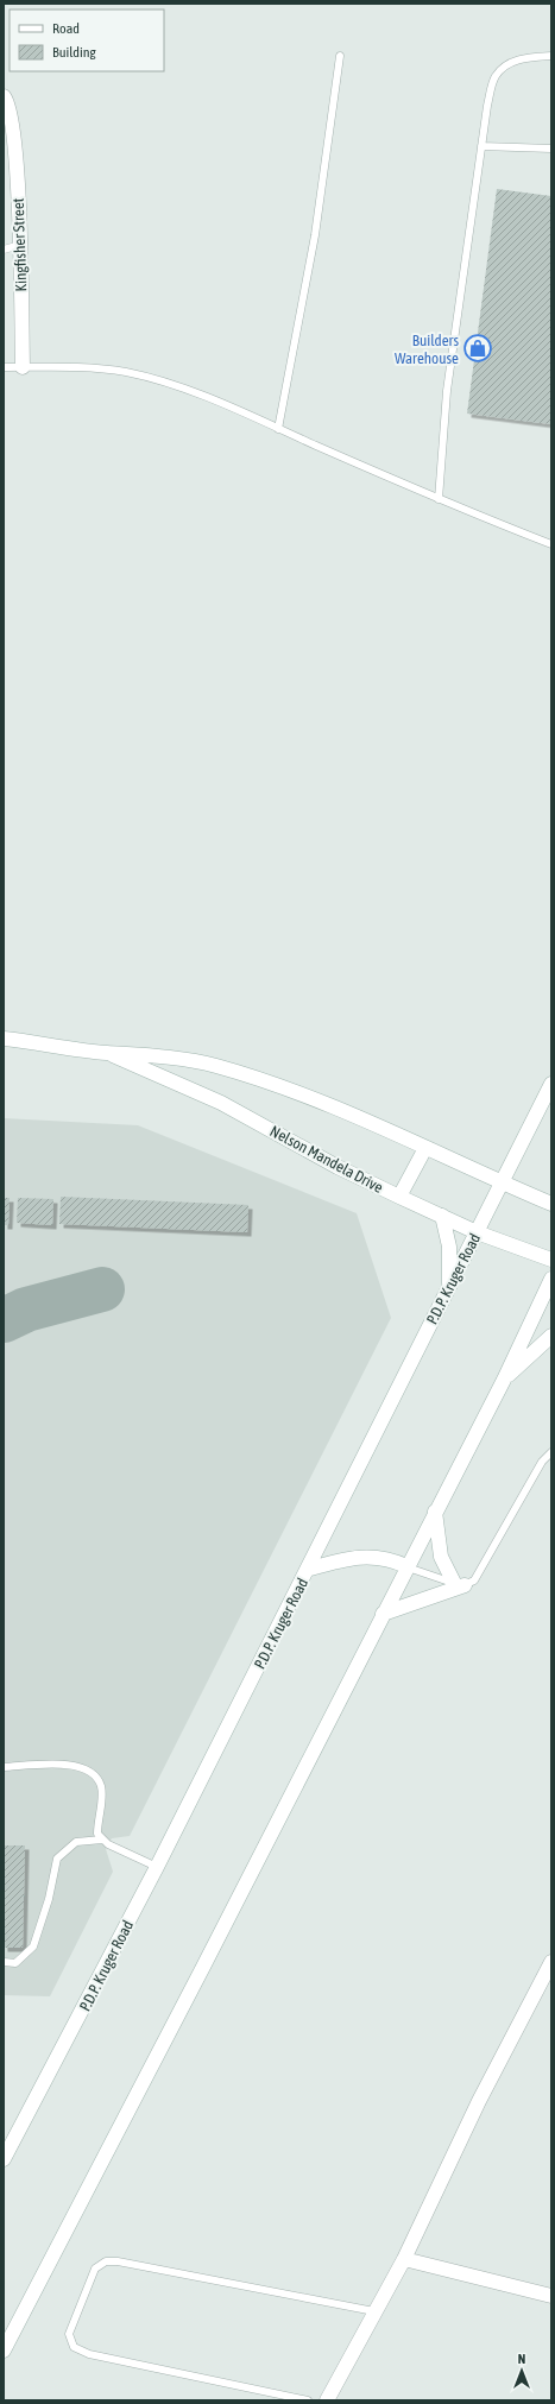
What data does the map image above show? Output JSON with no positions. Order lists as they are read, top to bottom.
{
  "streets": {
    "street": ["Kingfisher Street", "Nelson Mandela Drive", "P.D.P. Kruger Road"]
  },
  "crossings": [
    ["Nelson Mandela Drive", "P.D.P. Kruger Road"]
  ],
  "places": {
    "shop": ["Builders Warehouse"]
  },
  "legend": ["Road", "Building"],
  "north": "top"
}
